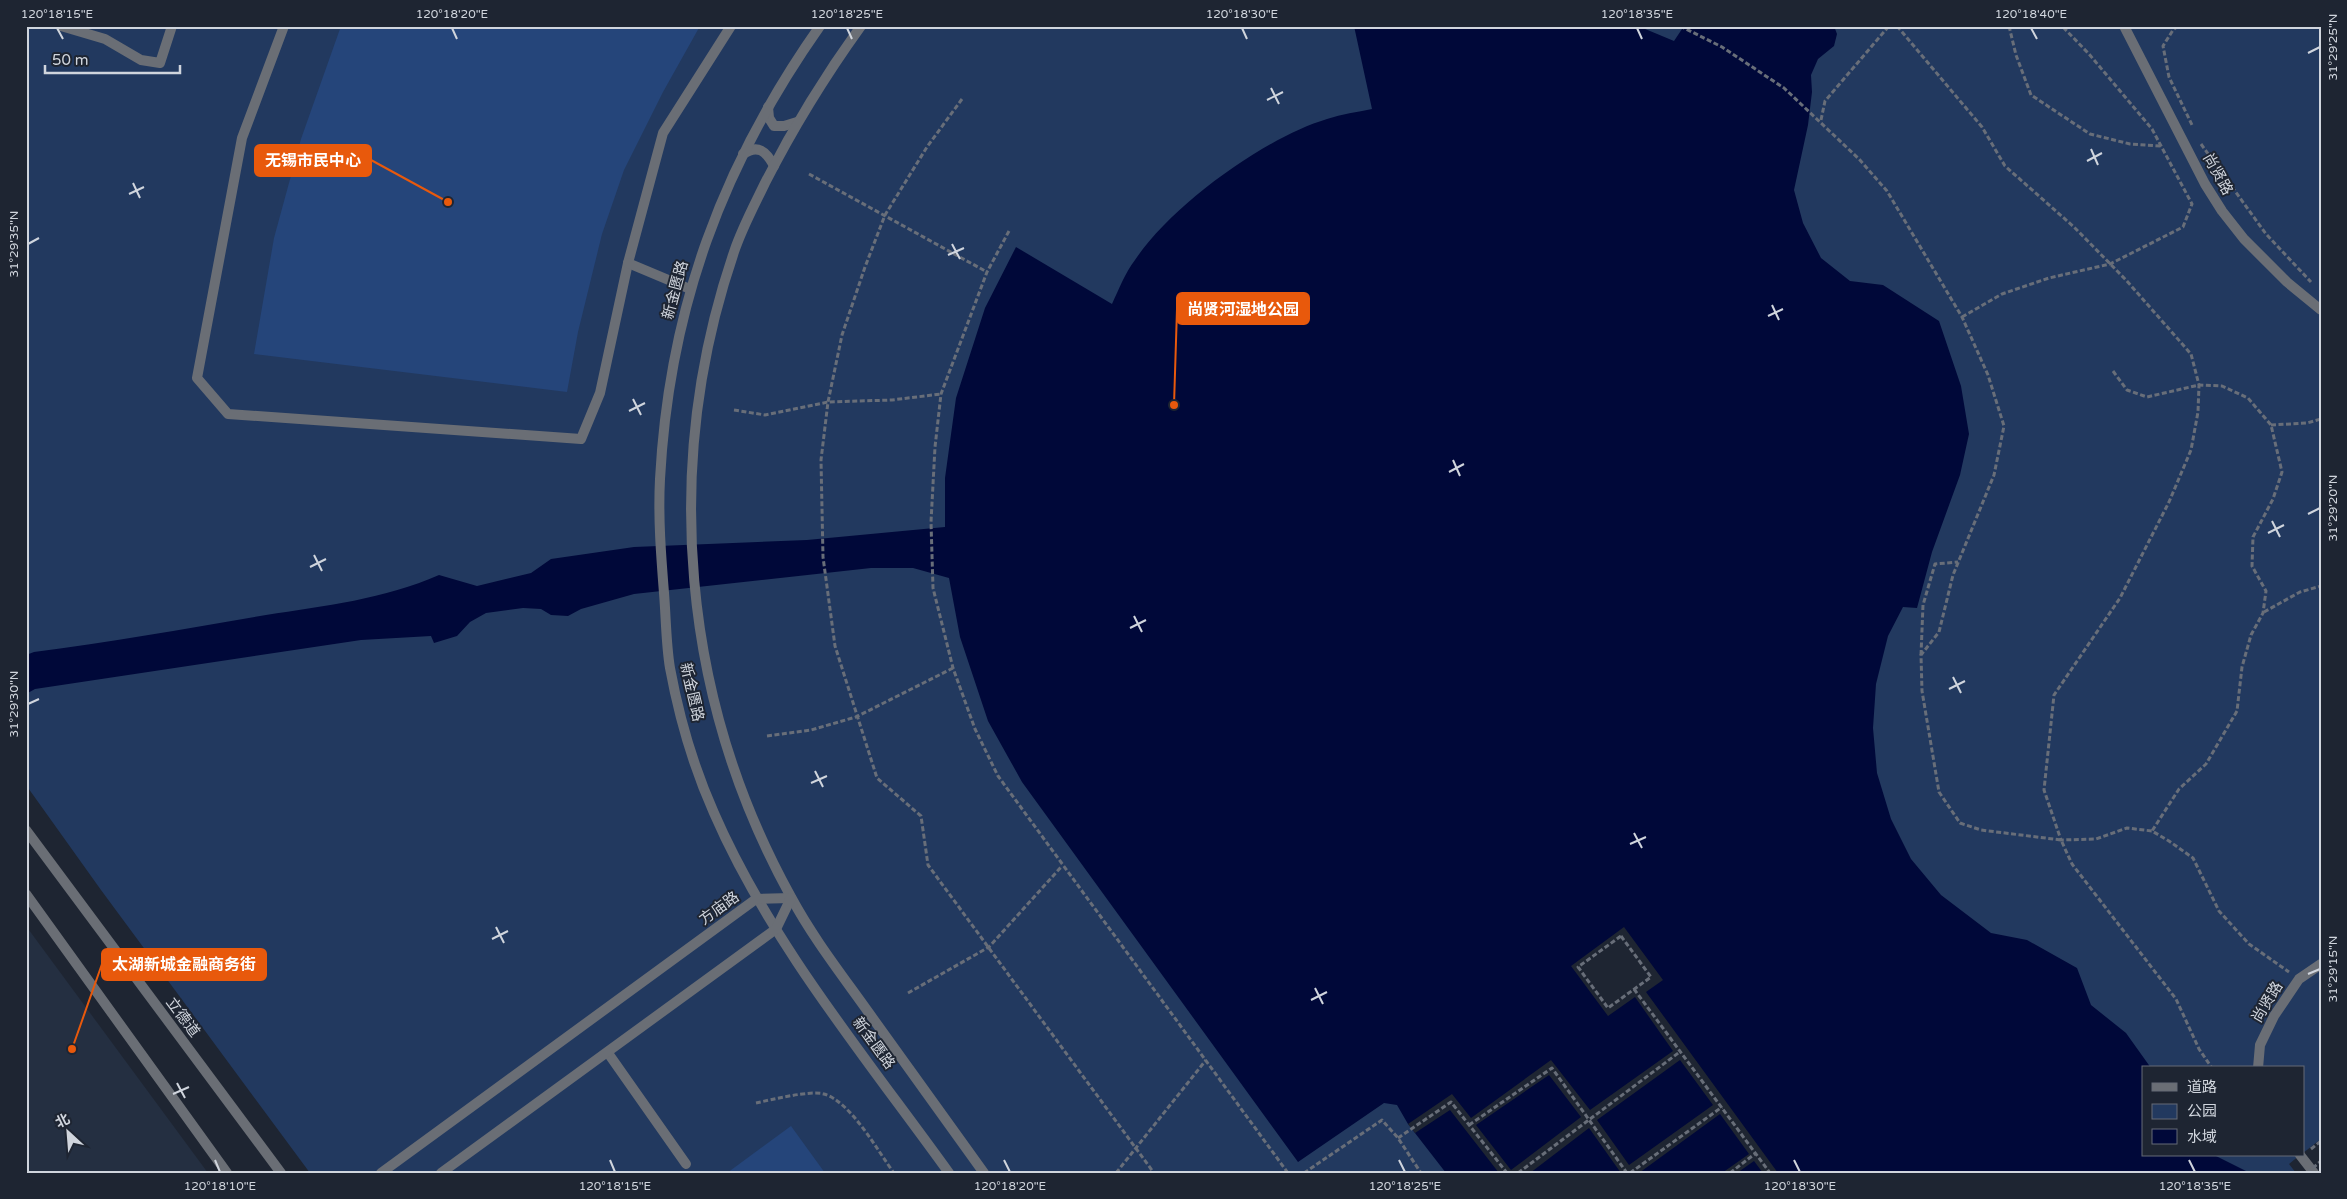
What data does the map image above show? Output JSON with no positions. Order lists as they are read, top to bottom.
{
  "streets": {
    "street": [
      "尚贤路",
      "新金匮路",
      "方庙路",
      "立德道"
    ]
  },
  "crossings": [
    ["新金匮路", "方庙路"]
  ],
  "places": ["无锡市民中心", "尚贤河湿地公园", "太湖新城金融商务街"],
  "legend": ["道路", "公园", "水域"],
  "scale_bar": "50 m",
  "north": "top left",
  "coordinates": [
    "120°18'15\"E",
    "120°18'20\"E",
    "120°18'25\"E",
    "120°18'30\"E",
    "120°18'35\"E",
    "120°18'40\"E",
    "31°29'25\"N",
    "31°29'35\"N",
    "31°29'20\"N",
    "31°29'30\"N",
    "31°29'15\"N",
    "120°18'10\"E"
  ]
}
